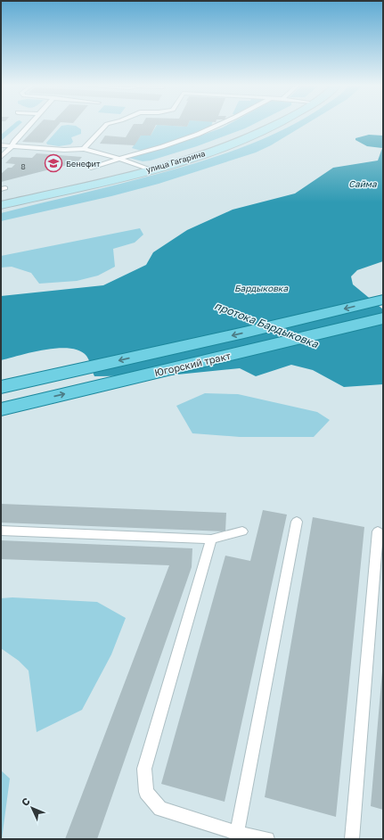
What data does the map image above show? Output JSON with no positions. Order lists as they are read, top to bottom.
{
  "streets": {
    "main road": ["улица Гагарина", "Югорский тракт"]
  },
  "water": ["Сайма", "Бардыковка", "протока Бардыковка"],
  "places": {
    "school or university": ["Бенефит"]
  },
  "house_numbers": ["8"],
  "north": "top left"
}
